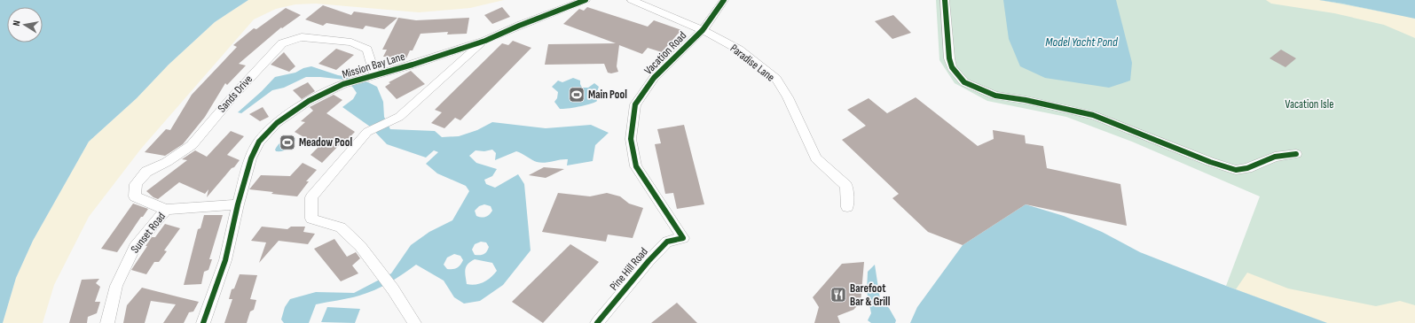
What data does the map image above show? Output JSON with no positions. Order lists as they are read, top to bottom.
{
  "streets": {
    "street": [
      "Vacation Road",
      "Paradise Lane",
      "Mission Bay Lane",
      "Sands Drive",
      "Sunset Road",
      "Pine Hill Road"
    ]
  },
  "crossings": [
    ["Vacation Road", "Paradise Lane"],
    ["Vacation Road", "Pine Hill Road"],
    ["Mission Bay Lane", "Sands Drive"],
    ["Mission Bay Lane", "Sunset Road"],
    ["Sands Drive", "Sunset Road"]
  ],
  "water": ["Model Yacht Pond"],
  "parks": ["Vacation Isle"],
  "places": {
    "sports": ["Main Pool", "Meadow Pool"],
    "restaurant": ["Barefoot Bar & Grill"]
  },
  "north": "left"
}
